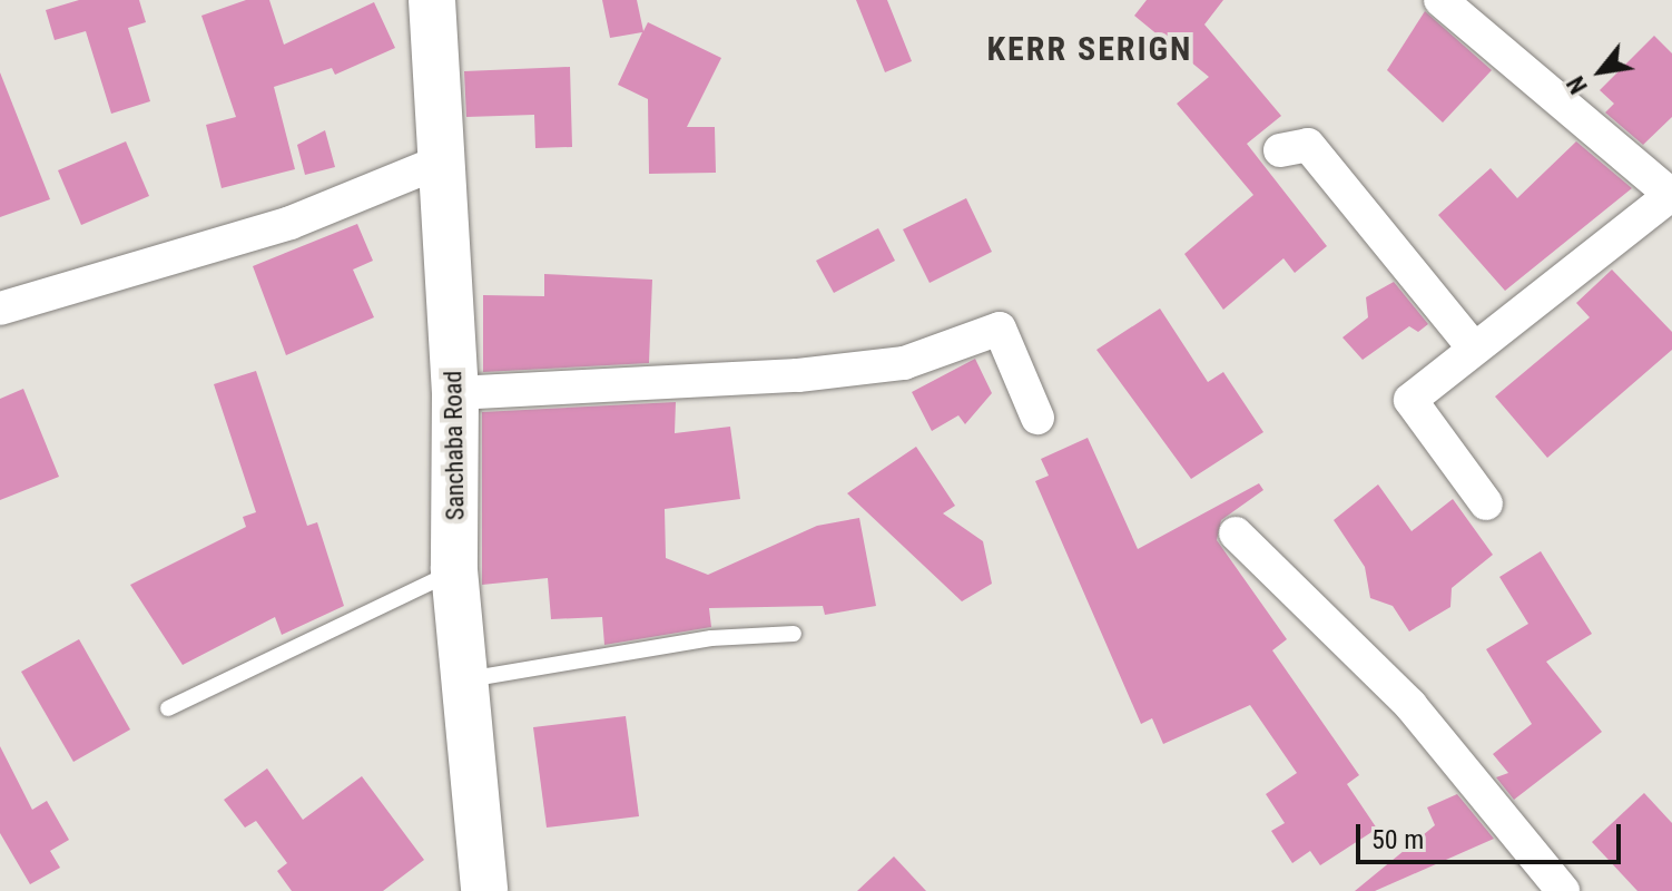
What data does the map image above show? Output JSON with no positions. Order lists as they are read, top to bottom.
{
  "streets": {
    "street": ["Sanchaba Road"]
  },
  "districts": ["KERR SERIGN"],
  "scale_bar": "50 m",
  "north": "bottom left"
}
